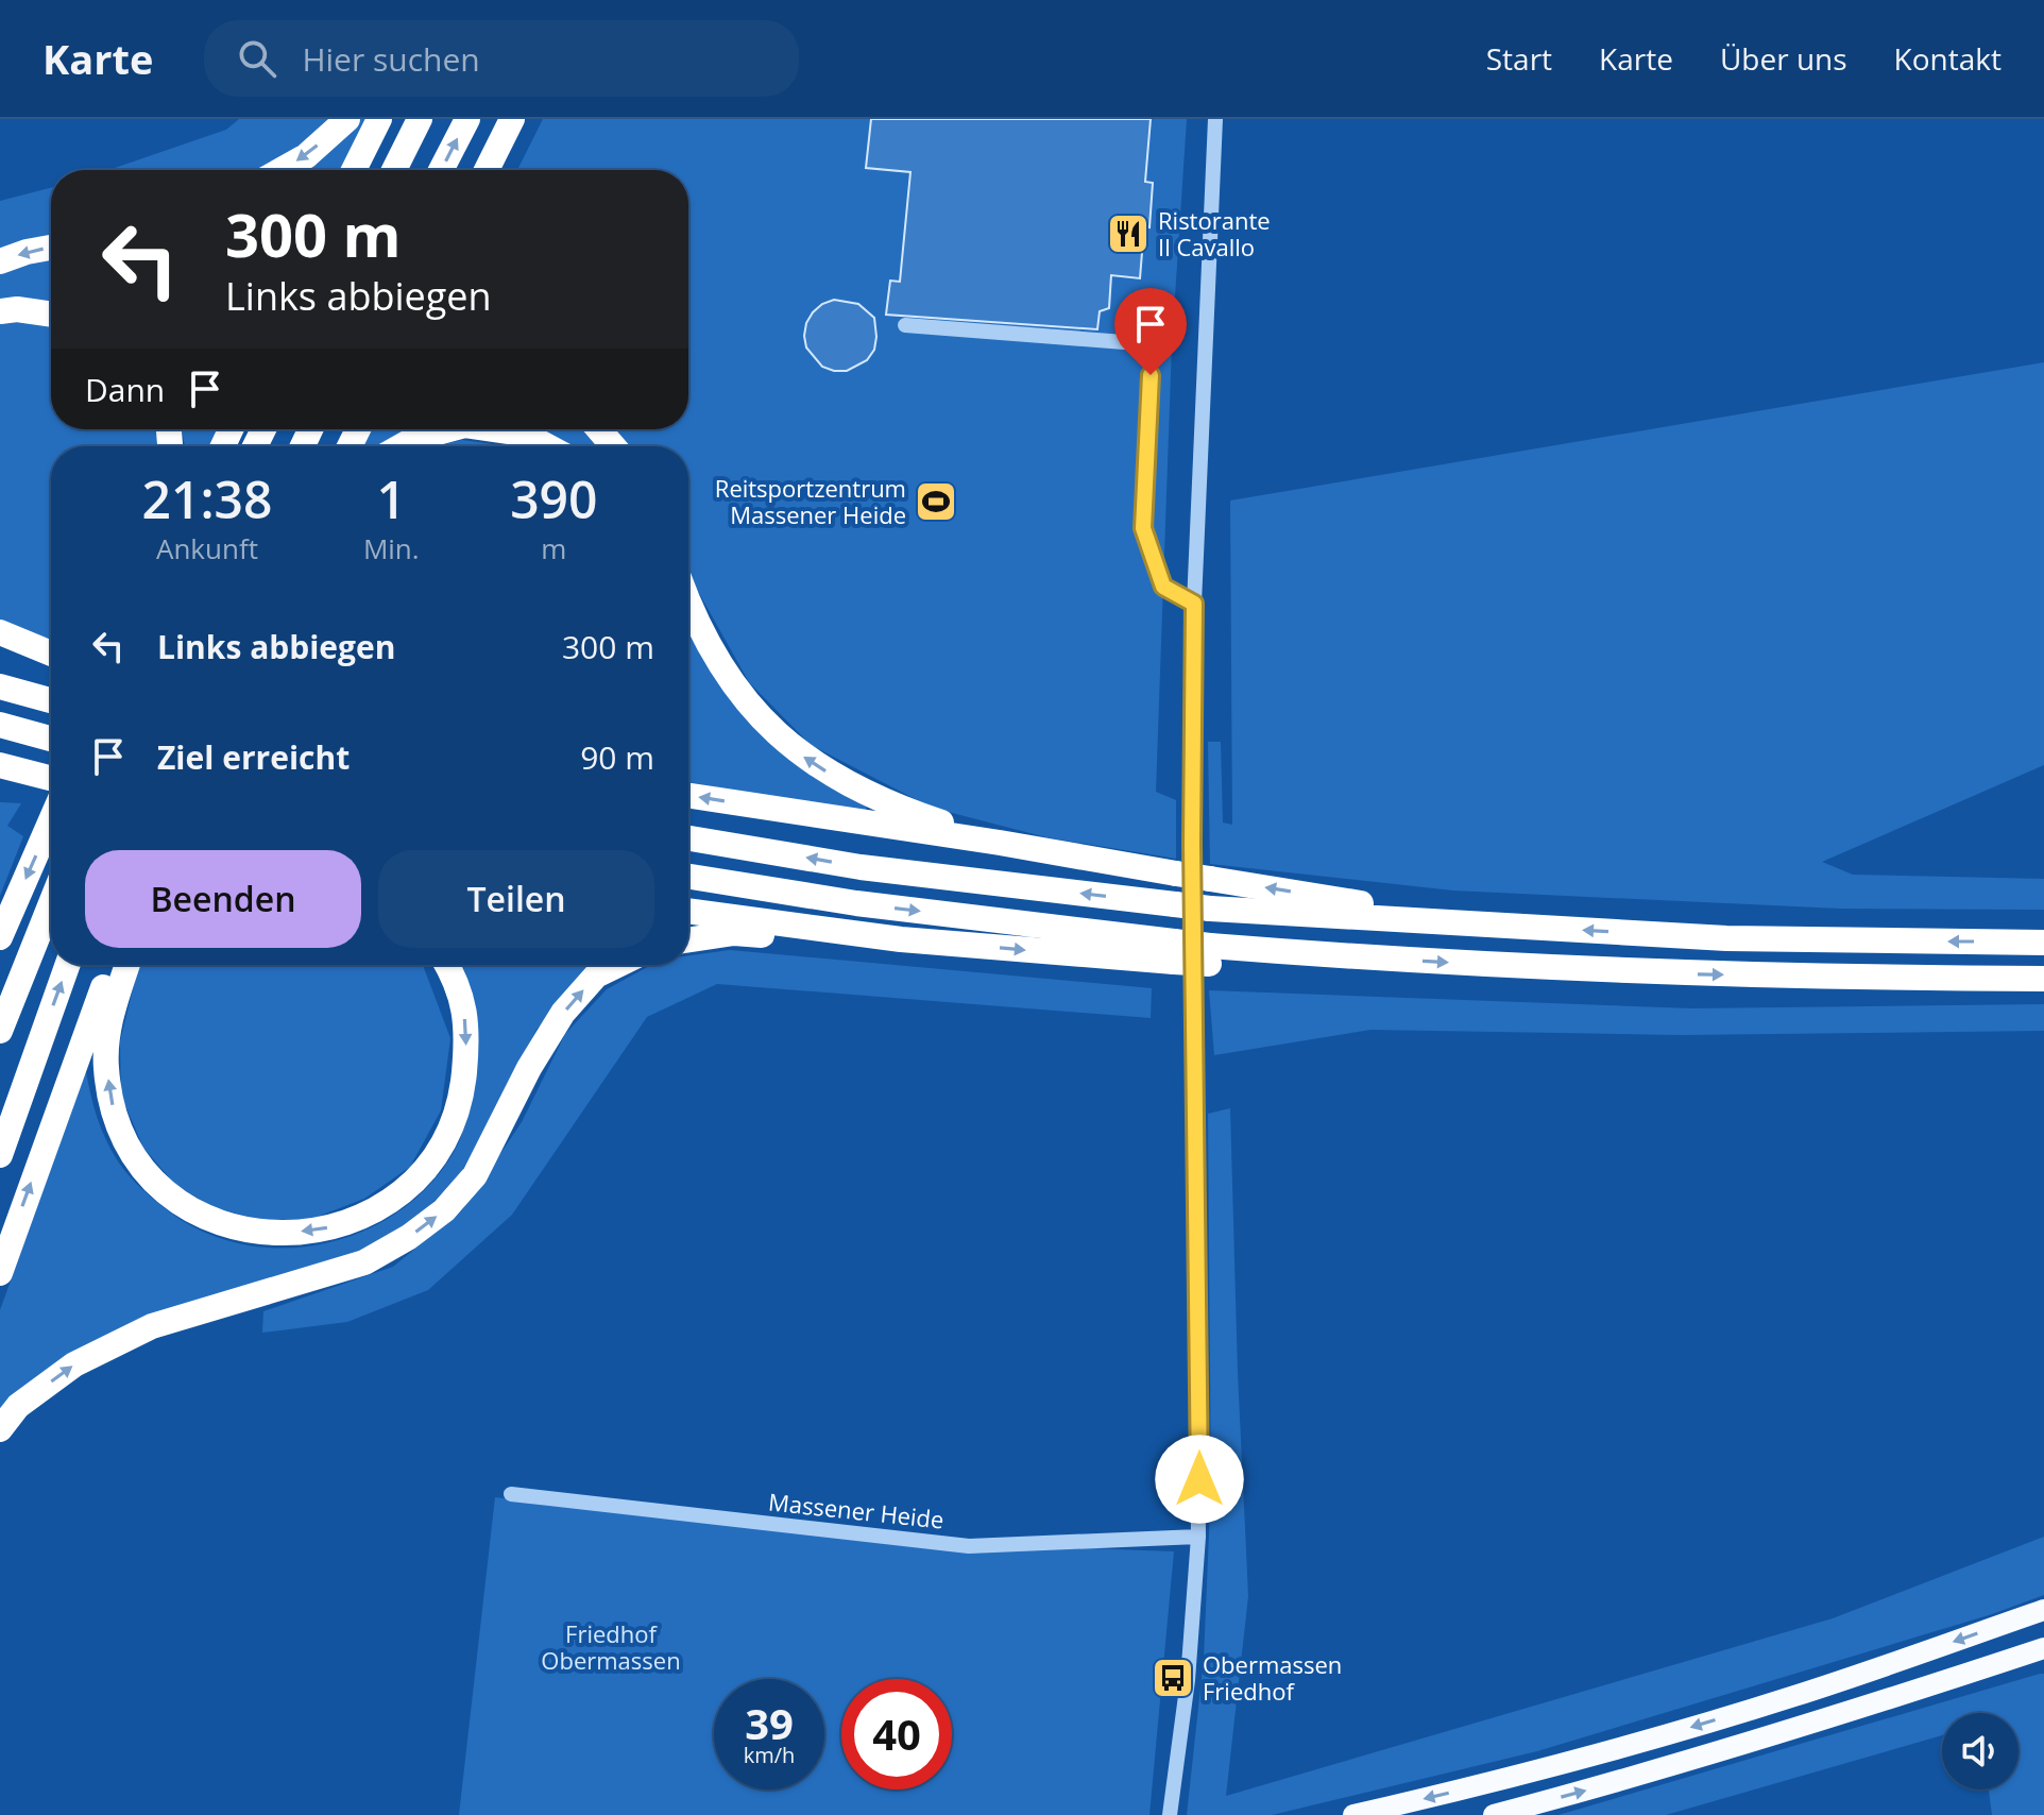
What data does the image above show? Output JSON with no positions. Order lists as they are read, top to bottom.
{
  "streets": {
    "street": ["Massener Heide"]
  },
  "parks": ["Friedhof Obermassen"],
  "places": {
    "restaurant": ["Ristorante Il Cavallo"],
    "sports": ["Reitsportzentrum Massener Heide"],
    "bus stop": ["Obermassen Friedhof"]
  },
  "page": {
    "header": "Karte",
    "search": "Hier suchen",
    "nav": [
      "Start",
      "Karte",
      "Über uns",
      "Kontakt"
    ],
    "turn": ["300 m", "Links abbiegen"],
    "then": "Dann",
    "eta": [
      "21:38",
      "Ankunft",
      "1",
      "Min.",
      "390",
      "m"
    ],
    "list": [
      {
        "name": "Links abbiegen",
        "value": "300 m"
      },
      {
        "name": "Ziel erreicht",
        "value": "90 m"
      }
    ],
    "buttons": ["Beenden", "Teilen"],
    "speed": "39 km/h",
    "limit": "40"
  }
}
